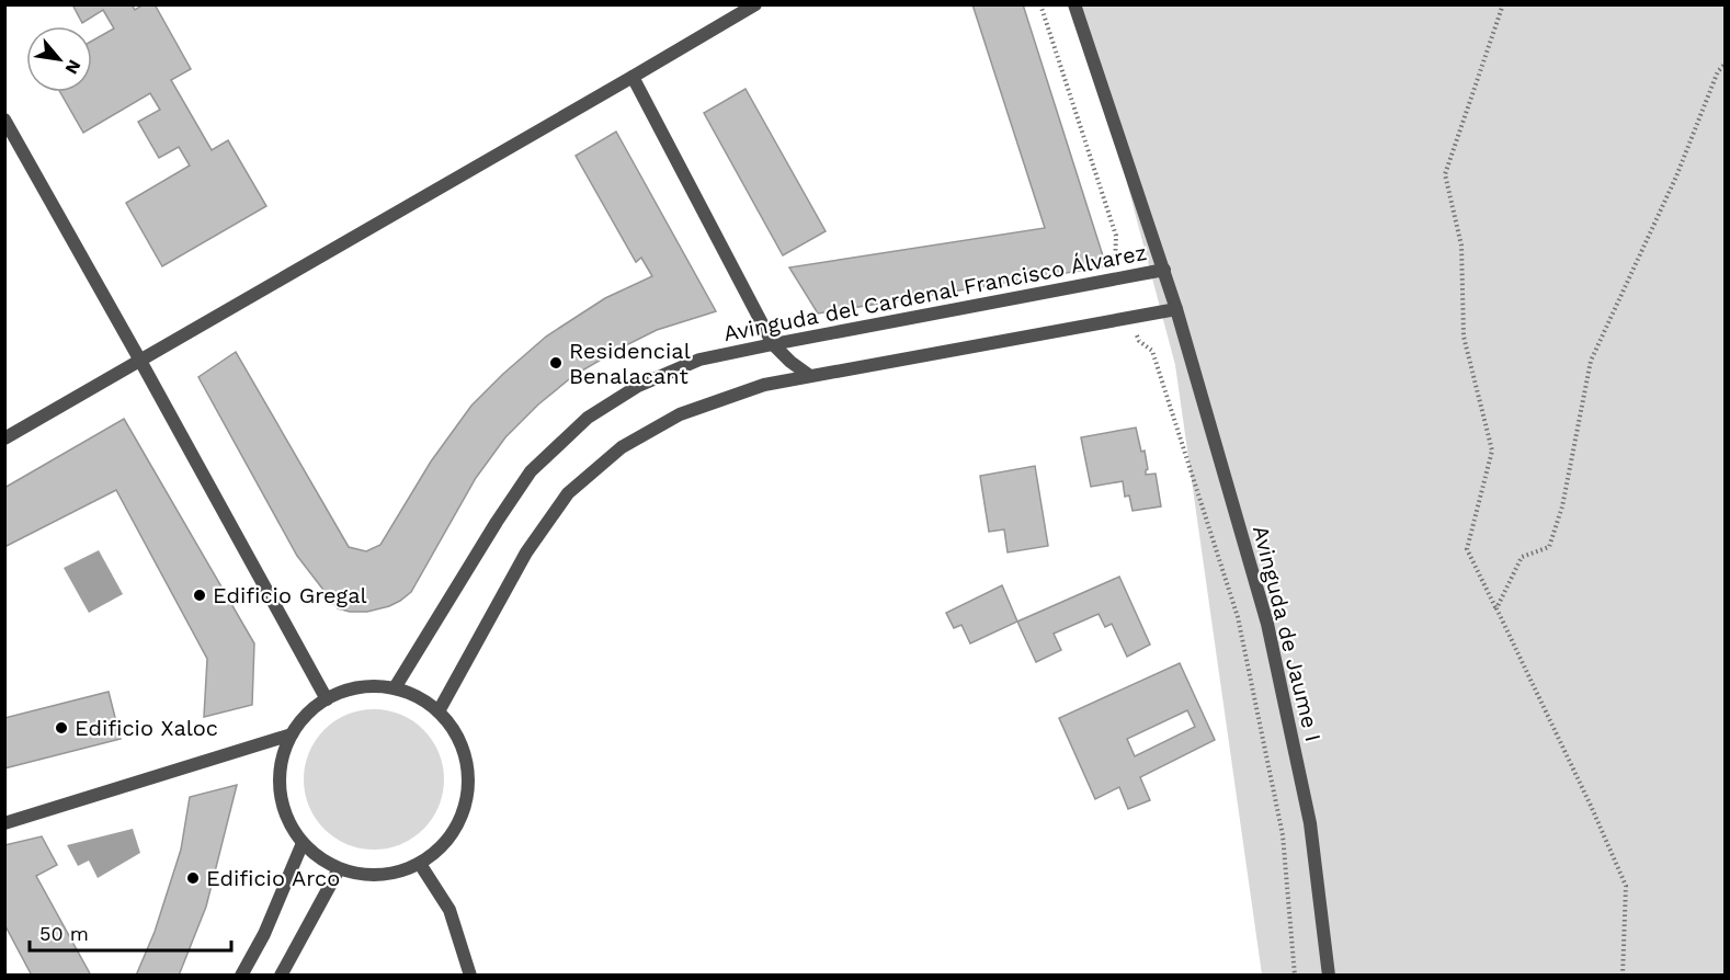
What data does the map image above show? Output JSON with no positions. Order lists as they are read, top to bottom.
{
  "streets": {
    "street": ["Avinguda del Cardenal Francisco Álvarez", "Avinguda de Jaume I"]
  },
  "crossings": [
    ["Avinguda del Cardenal Francisco Álvarez", "Avinguda de Jaume I"]
  ],
  "places": [
    "Residencial Benalacant",
    "Edificio Gregal",
    "Edificio Xaloc",
    "Edificio Arco"
  ],
  "scale_bar": "50 m",
  "north": "bottom right"
}
